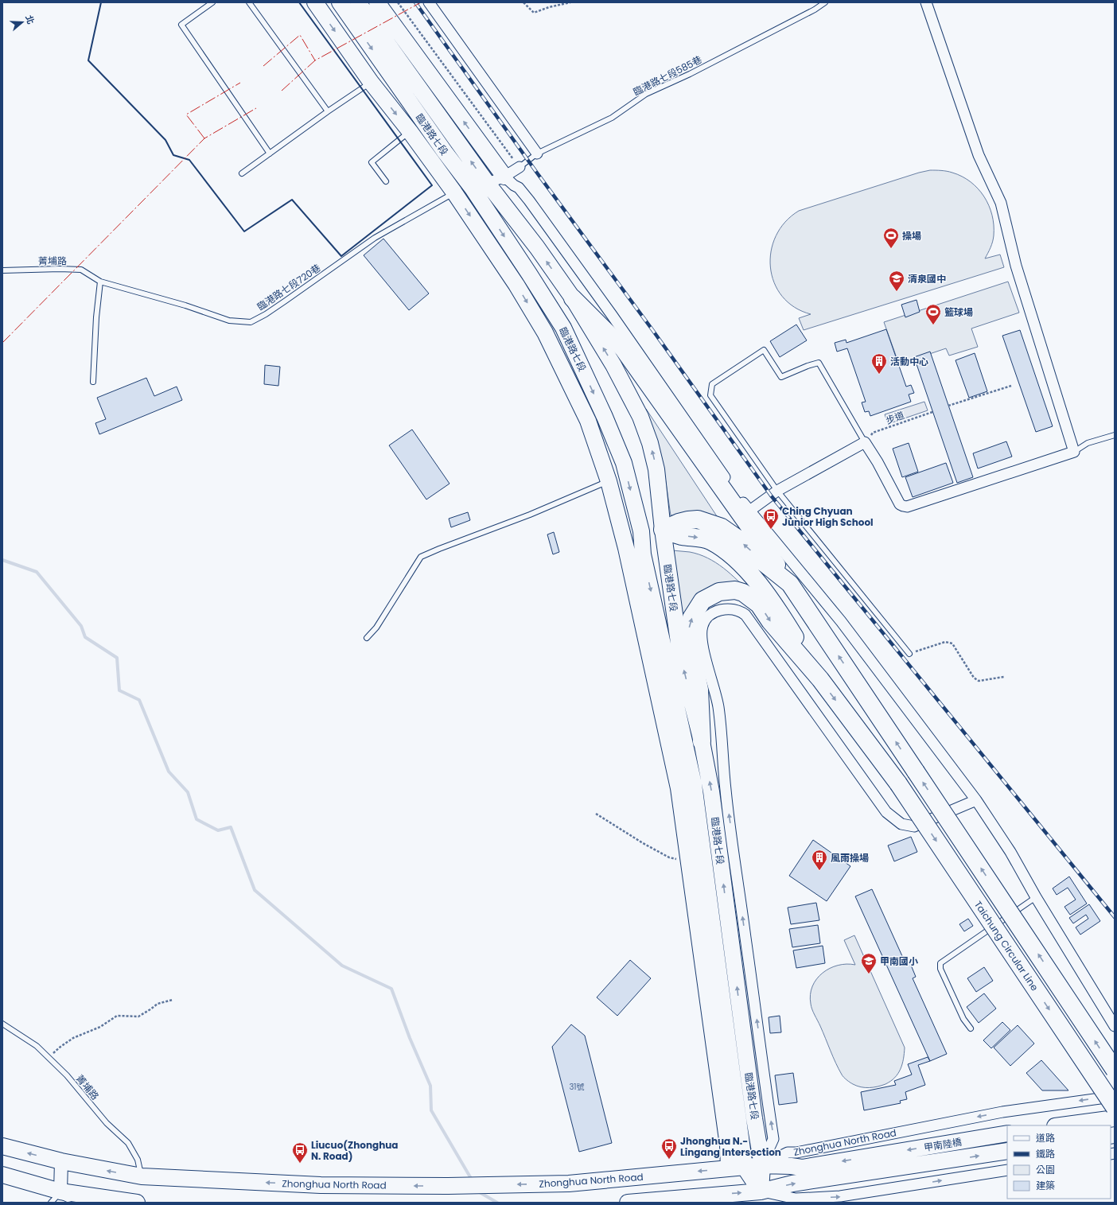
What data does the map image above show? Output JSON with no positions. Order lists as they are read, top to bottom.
{
  "streets": {
    "highway": ["Taichung Circular Line"],
    "main road": ["臨港路七段", "Zhonghua North Road", "甲南陸橋"],
    "lane": ["臨港路七段585巷", "菁埔路", "臨港路七段720巷"],
    "path": ["步道"]
  },
  "crossings": [
    ["臨港路七段", "臨港路七段720巷"],
    ["臨港路七段", "Zhonghua North Road"],
    ["臨港路七段", "甲南陸橋"],
    ["菁埔路", "臨港路七段720巷"],
    ["菁埔路", "Zhonghua North Road"],
    ["Zhonghua North Road", "甲南陸橋"]
  ],
  "one_way": ["Zhonghua North Road"],
  "places": {
    "sports": ["操場", "籃球場"],
    "school or university": ["清泉國中", "甲南國小"],
    "building": ["活動中心", "風雨操場"],
    "bus stop": ["Ching Chyuan Junior High School", "Jhonghua N.- Lingang Intersection", "Liucuo(Zhonghua N. Road)"]
  },
  "house_numbers": ["31號"],
  "legend": [
    "道路",
    "鐵路",
    "公園",
    "建築"
  ],
  "north": "right"
}
